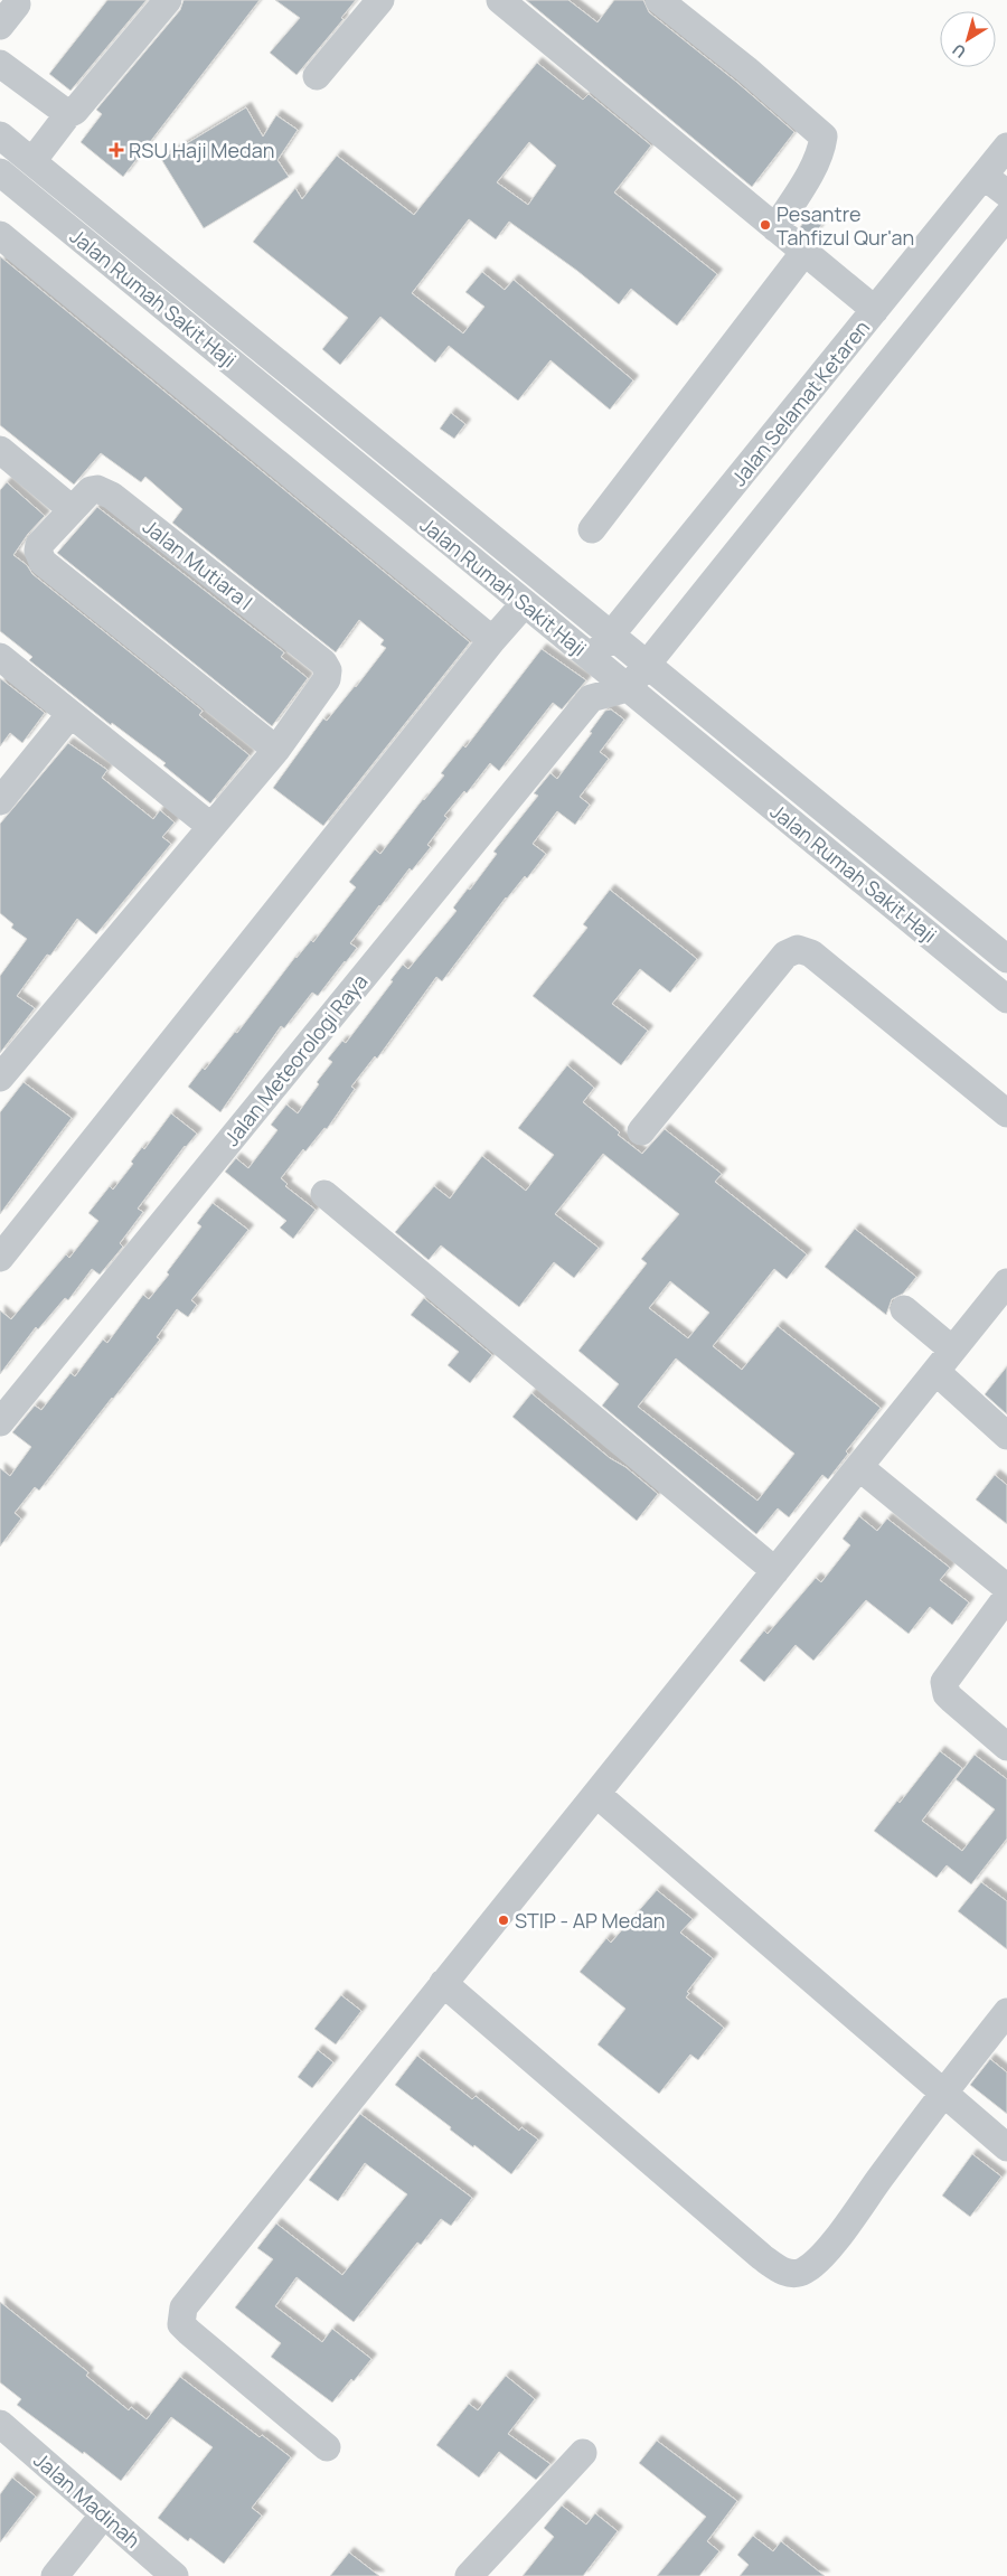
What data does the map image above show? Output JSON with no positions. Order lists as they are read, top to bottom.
{
  "streets": {
    "street": [
      "Jalan Rumah Sakit Haji",
      "Jalan Selamat Ketaren",
      "Jalan Mutiara I",
      "Jalan Meteorologi Raya",
      "Jalan Madinah"
    ]
  },
  "crossings": [
    ["Jalan Rumah Sakit Haji", "Jalan Selamat Ketaren"]
  ],
  "places": {
    "health": ["RSU Haji Medan"],
    "other": ["Pesantre Tahfizul Qur'an", "STIP - AP Medan"]
  },
  "north": "bottom left"
}
